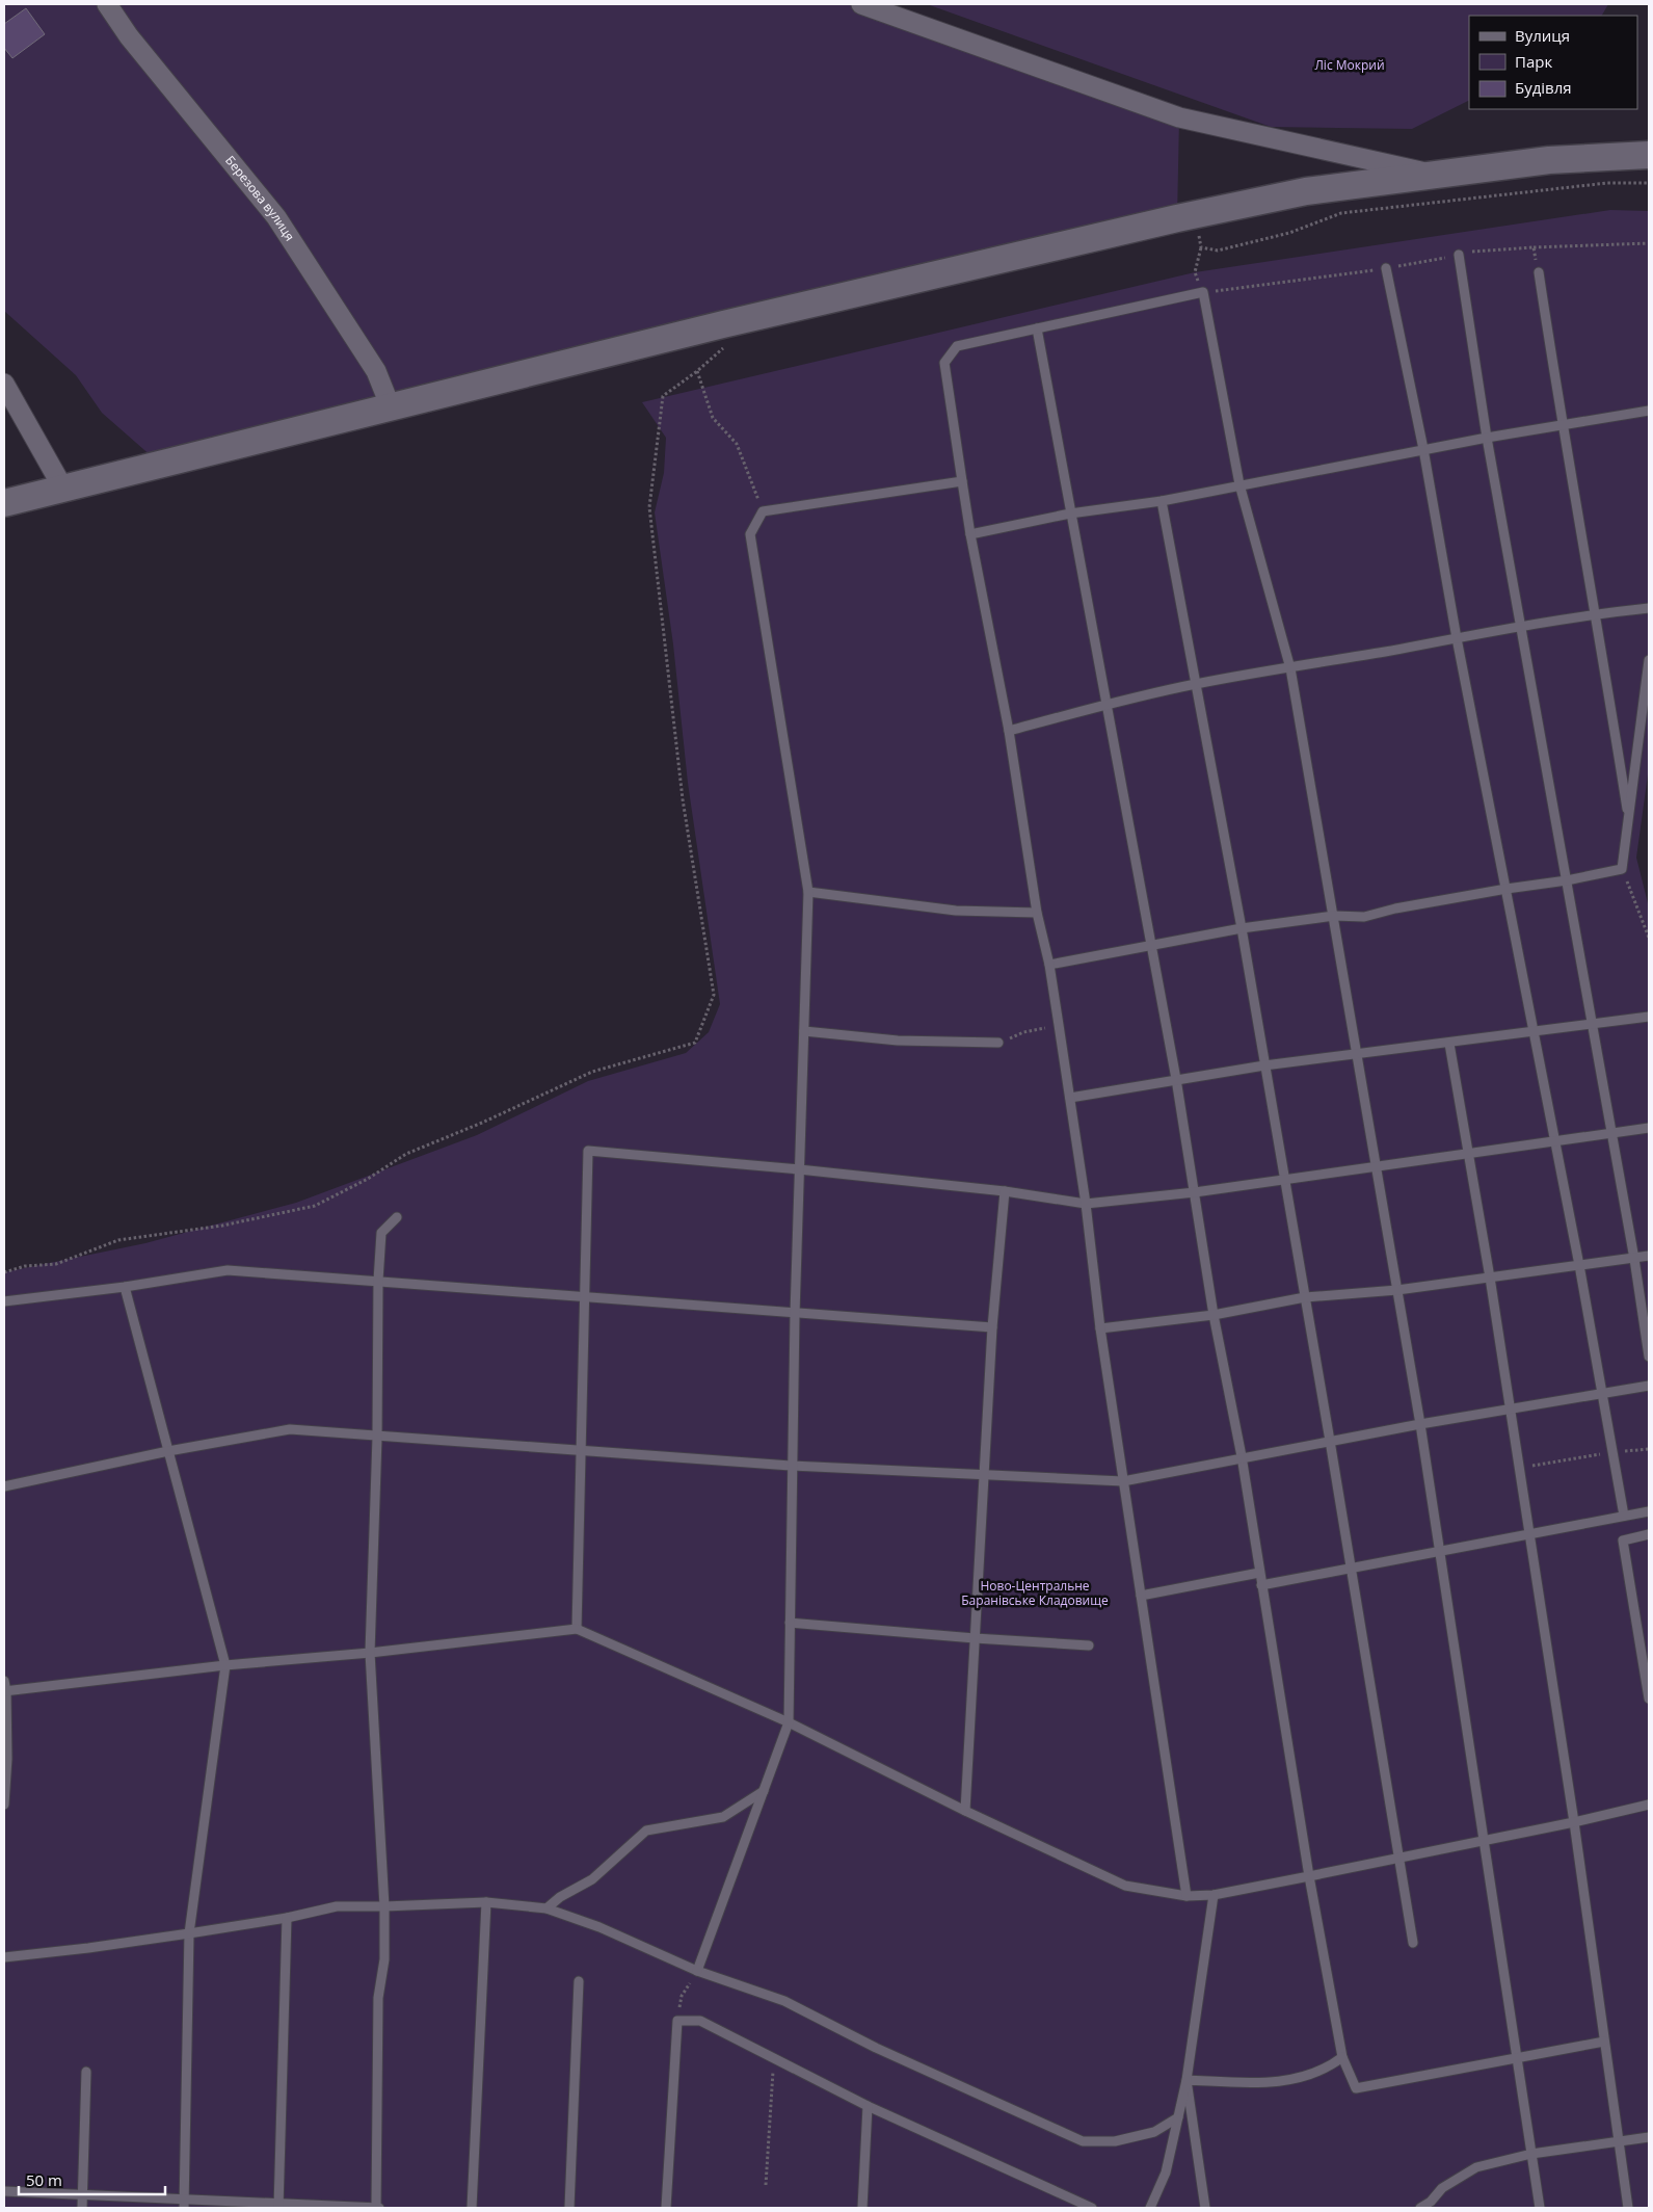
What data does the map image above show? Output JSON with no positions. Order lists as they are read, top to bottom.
{
  "streets": {
    "street": ["Березова вулиця"]
  },
  "parks": ["Ліс Мокрий", "Ново-Центральне Баранівське Кладовище"],
  "legend": ["Вулиця", "Парк", "Будівля"],
  "scale_bar": "50 m"
}
